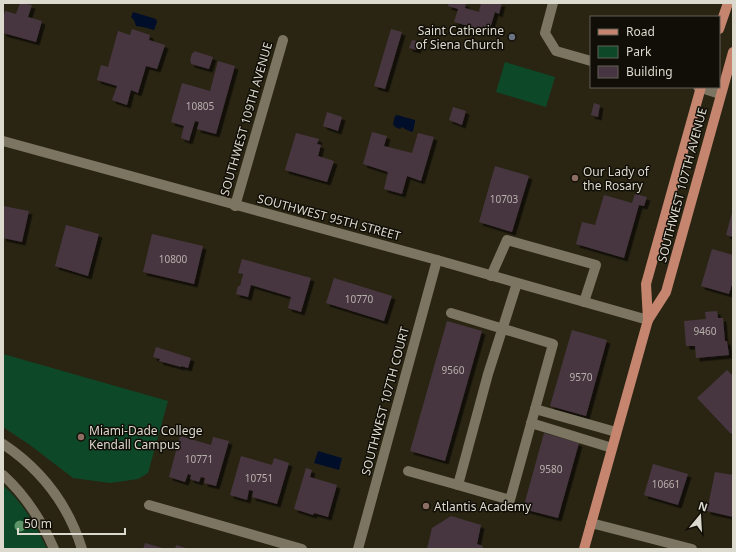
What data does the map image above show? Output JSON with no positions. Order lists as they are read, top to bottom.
{
  "streets": {
    "main road": ["SOUTHWEST 107TH AVENUE"],
    "street": ["SOUTHWEST 109TH AVENUE", "SOUTHWEST 95TH STREET", "SOUTHWEST 107TH COURT"]
  },
  "crossings": [
    ["SOUTHWEST 109TH AVENUE", "SOUTHWEST 95TH STREET"],
    ["SOUTHWEST 107TH AVENUE", "SOUTHWEST 95TH STREET"],
    ["SOUTHWEST 95TH STREET", "SOUTHWEST 107TH COURT"]
  ],
  "places": [
    "Saint Catherine of Siena Church",
    "Our Lady of the Rosary",
    "Miami-Dade College Kendall Campus",
    "Atlantis Academy"
  ],
  "house_numbers": [
    "10805",
    "10703",
    "10800",
    "10770",
    "9460",
    "9560",
    "9570",
    "10771",
    "9580",
    "10751",
    "10661"
  ],
  "legend": ["Road", "Park", "Building"],
  "scale_bar": "50 m",
  "north": "top"
}
